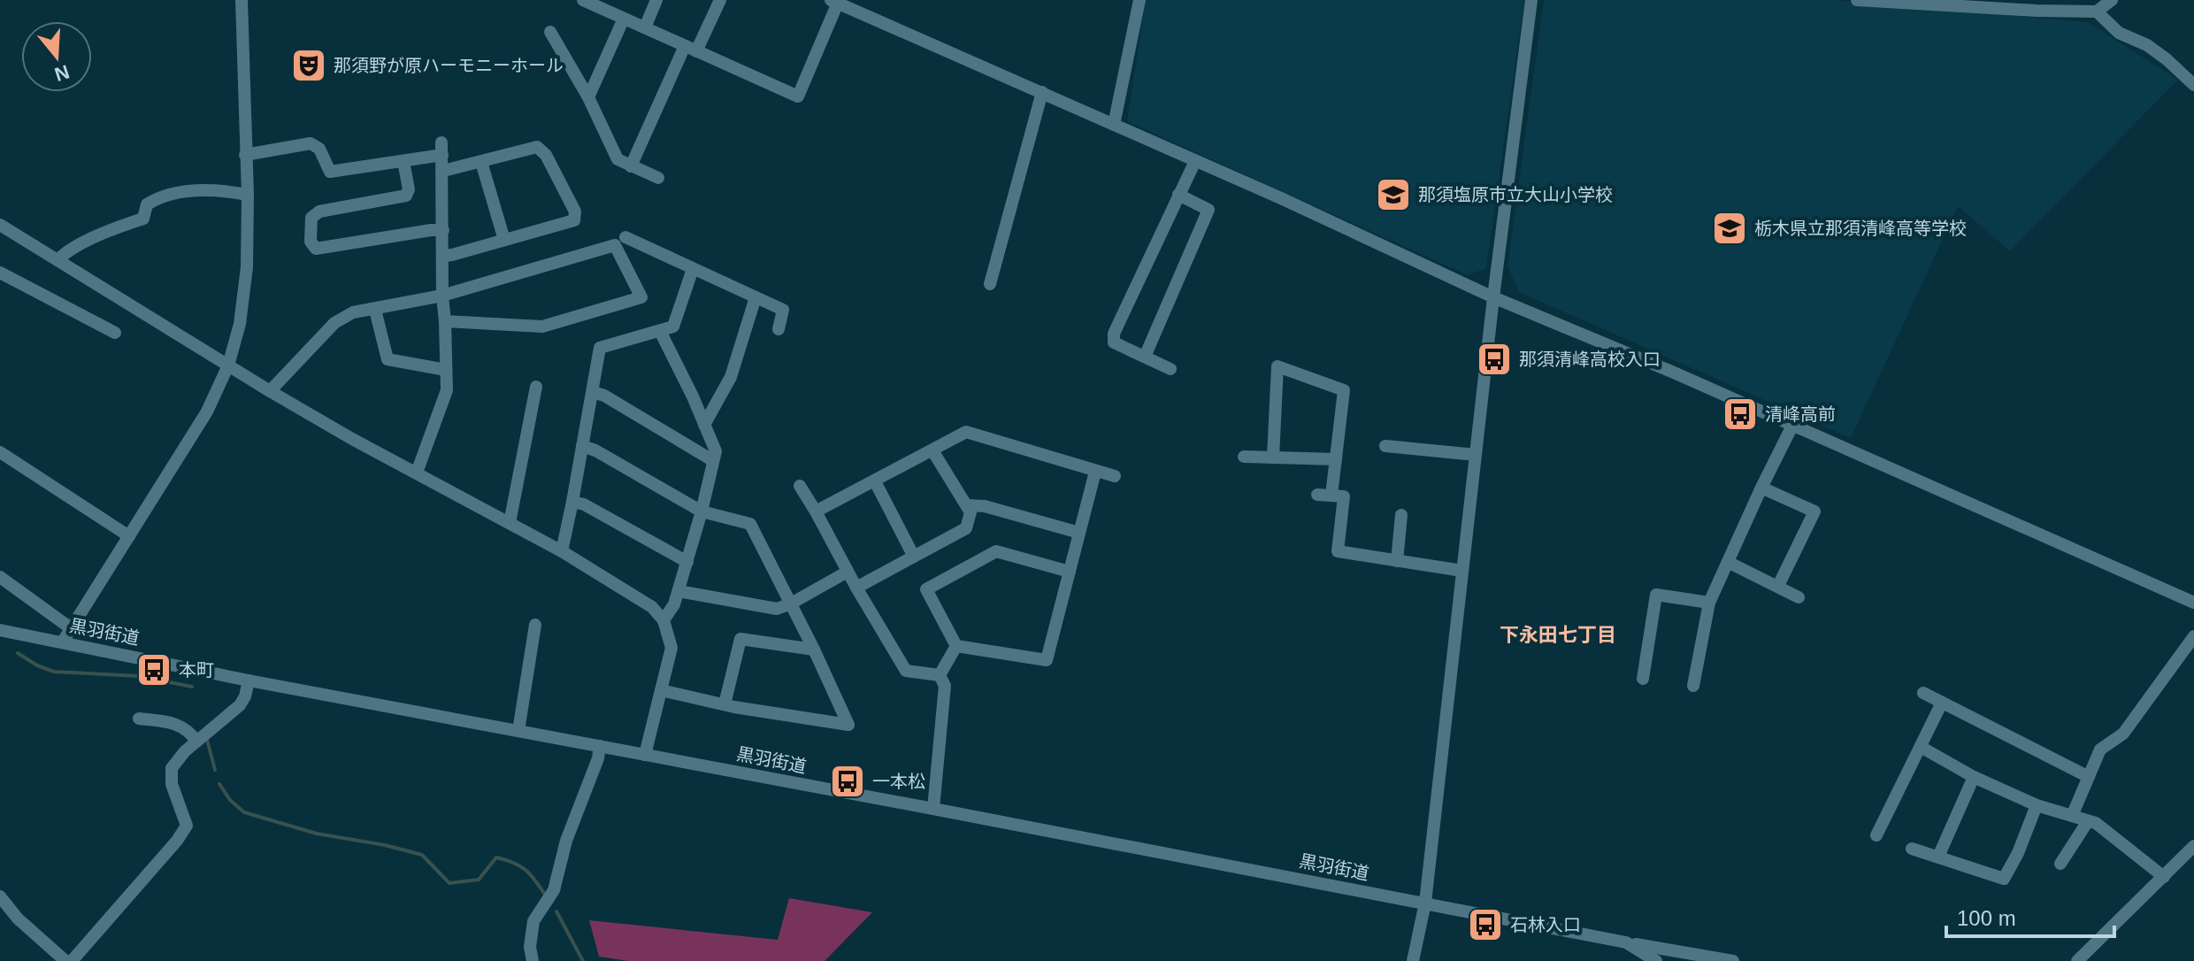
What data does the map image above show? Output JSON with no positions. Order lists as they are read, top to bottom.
{
  "streets": {
    "street": ["黒羽街道"]
  },
  "districts": ["下永田七丁目"],
  "places": {
    "theatre": ["那須野が原ハーモニーホール"],
    "school or university": ["那須塩原市立大山小学校", "栃木県立那須清峰高等学校"],
    "bus stop": [
      "那須清峰高校入口",
      "清峰高前",
      "本町",
      "一本松",
      "石林入口"
    ]
  },
  "scale_bar": "100 m",
  "north": "bottom"
}
